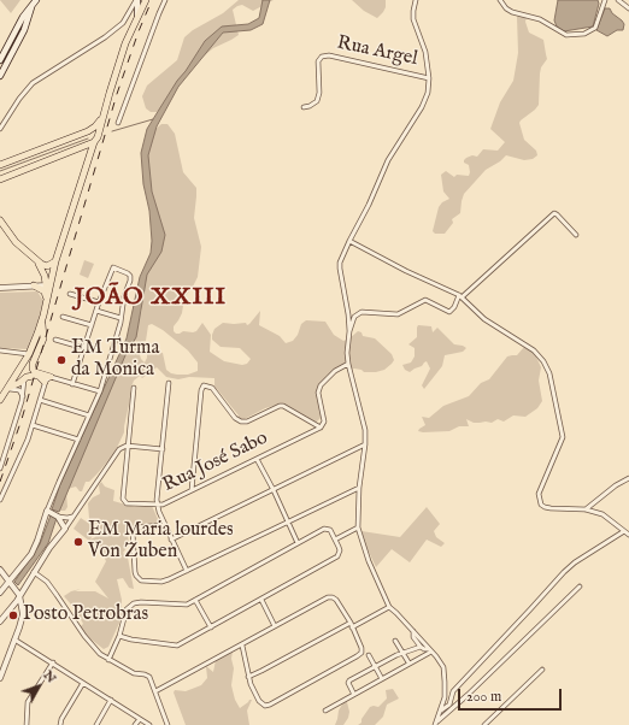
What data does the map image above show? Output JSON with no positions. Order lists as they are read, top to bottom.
{
  "streets": {
    "street": ["Rua Argel", "Rua José Sabo"]
  },
  "districts": ["JOÃO XXIII"],
  "places": ["EM Turma da Monica", "EM Maria lourdes Von Zuben", "Posto Petrobras"],
  "scale_bar": "200 m",
  "north": "top right"
}
